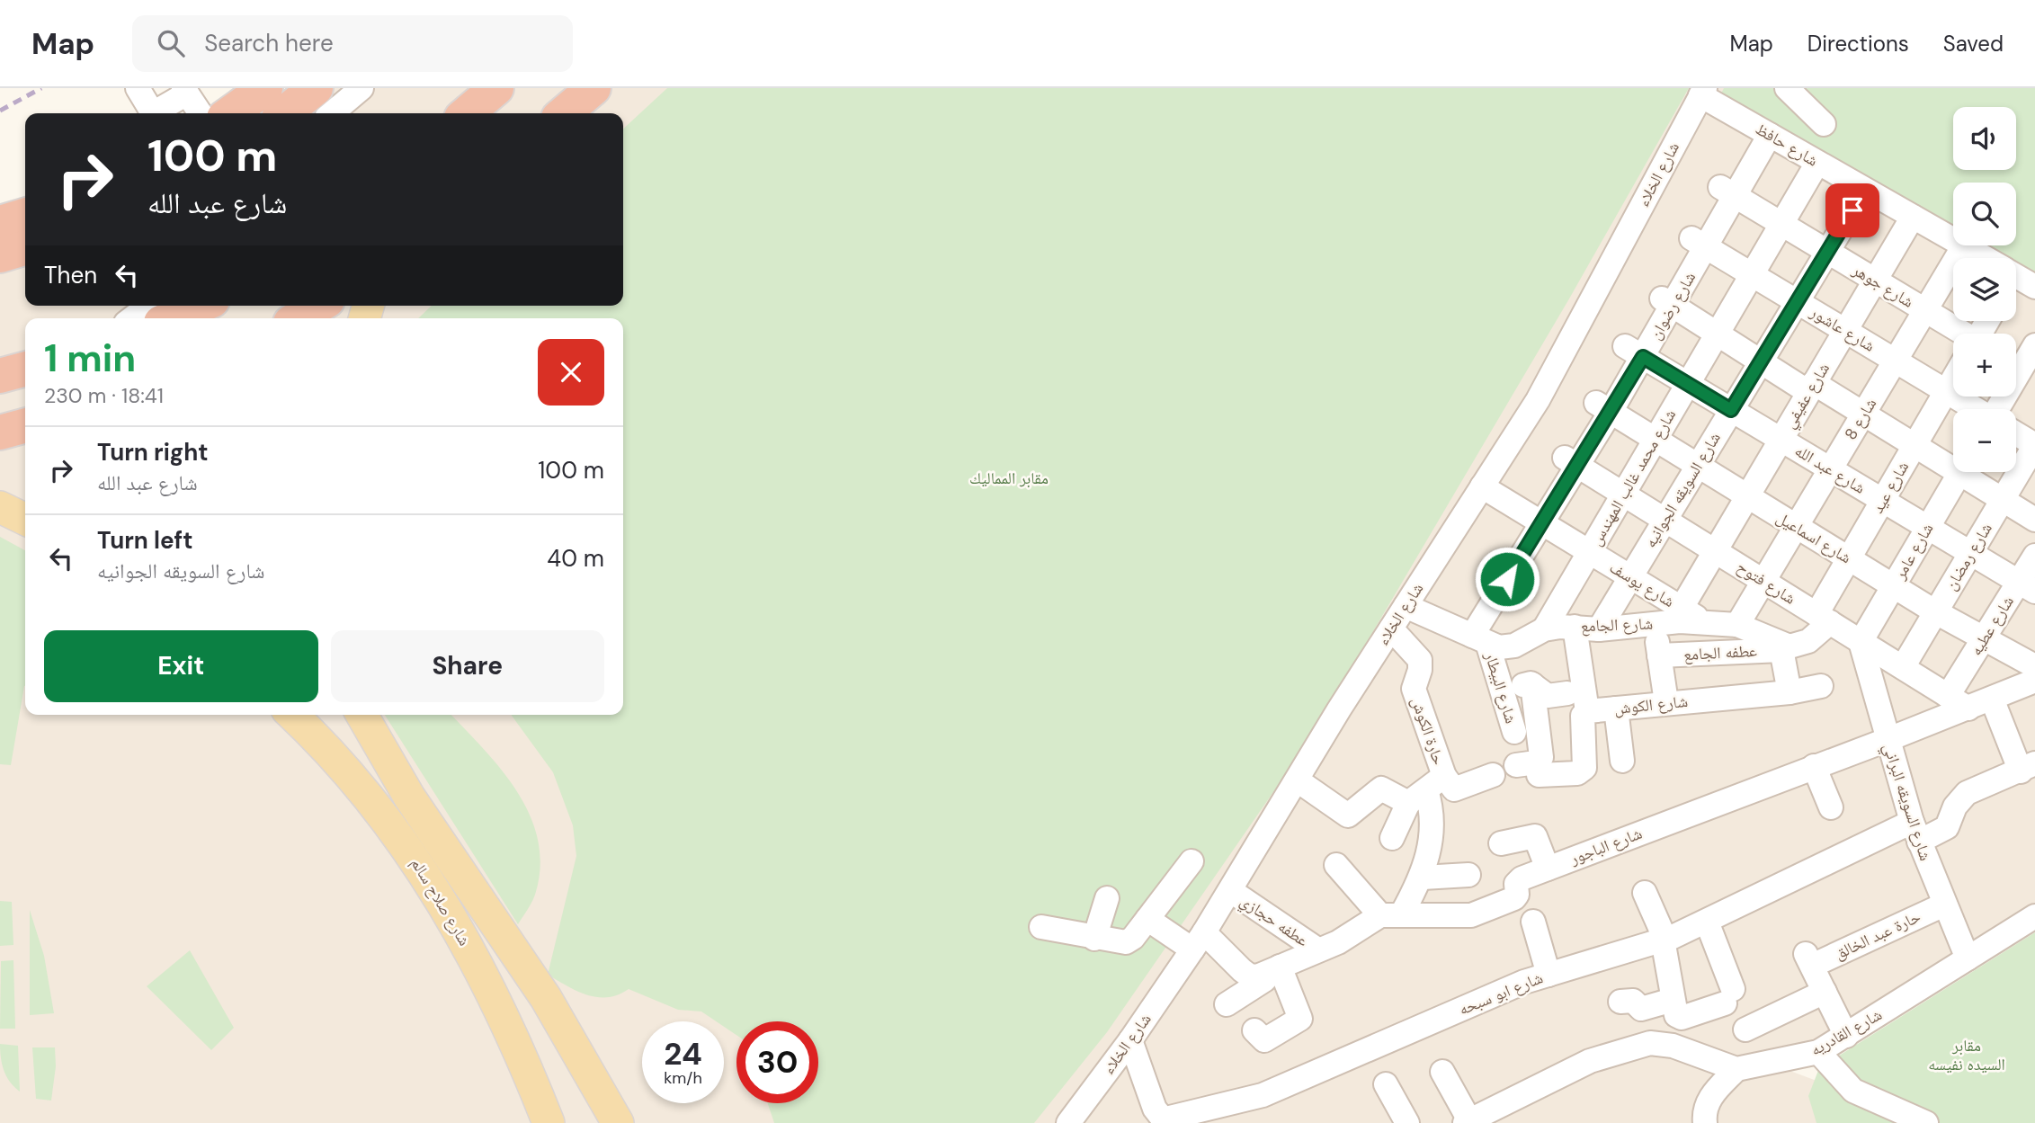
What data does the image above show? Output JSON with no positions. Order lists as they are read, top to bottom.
{
  "streets": {
    "main road": ["شارع صلاح سالم"],
    "street": [
      "شارع حافظ",
      "شارع الخلاء",
      "شارع جوهر",
      "شارع رضوان",
      "شارع عاشور",
      "شارع عفيفي",
      "شارع 8",
      "شارع عبد الله",
      "شارع محمد غالب المهندس",
      "شارع عيد",
      "شارع السويقه الجوانيه",
      "شارع اسماعيل",
      "شارع عامر",
      "شارع رمضان",
      "شارع فتوح",
      "شارع يوسف",
      "شارع الجامع",
      "شارع عطيه",
      "عطفه الجامع",
      "شارع البيطار",
      "شارع الكوش",
      "حارة الكوش",
      "شارع السويقه البراني",
      "شارع الباجور",
      "عطفه حجازي",
      "حارة عبد الخالق",
      "شارع ابو سبحه",
      "شارع القادريه"
    ]
  },
  "crossings": [
    ["شارع حافظ", "شارع الخلاء"],
    ["شارع حافظ", "شارع رضوان"],
    ["شارع حافظ", "شارع عفيفي"],
    ["شارع حافظ", "شارع 8"],
    ["شارع حافظ", "شارع محمد غالب المهندس"],
    ["شارع حافظ", "شارع السويقه الجوانيه"],
    ["شارع الخلاء", "شارع يوسف"],
    ["شارع الخلاء", "شارع الجامع"],
    ["شارع الخلاء", "حارة الكوش"],
    ["شارع الخلاء", "عطفه حجازي"],
    ["شارع الخلاء", "شارع ابو سبحه"],
    ["شارع جوهر", "شارع رضوان"],
    ["شارع جوهر", "شارع عفيفي"],
    ["شارع جوهر", "شارع 8"],
    ["شارع جوهر", "شارع محمد غالب المهندس"],
    ["شارع جوهر", "شارع السويقه الجوانيه"],
    ["شارع رضوان", "شارع عاشور"],
    ["شارع رضوان", "شارع عبد الله"],
    ["شارع رضوان", "شارع اسماعيل"],
    ["شارع رضوان", "شارع فتوح"],
    ["شارع رضوان", "شارع يوسف"],
    ["شارع رضوان", "شارع الجامع"],
    ["شارع رضوان", "شارع البيطار"],
    ["شارع عاشور", "شارع عفيفي"],
    ["شارع عاشور", "شارع 8"],
    ["شارع عاشور", "شارع محمد غالب المهندس"],
    ["شارع عاشور", "شارع عيد"],
    ["شارع عاشور", "شارع السويقه الجوانيه"],
    ["شارع عاشور", "شارع رمضان"],
    ["شارع عفيفي", "شارع عبد الله"],
    ["شارع عفيفي", "شارع اسماعيل"],
    ["شارع عفيفي", "شارع فتوح"],
    ["شارع عفيفي", "شارع يوسف"],
    ["شارع 8", "شارع عبد الله"],
    ["شارع 8", "شارع اسماعيل"],
    ["شارع 8", "شارع فتوح"],
    ["شارع 8", "شارع الجامع"],
    ["شارع عبد الله", "شارع محمد غالب المهندس"],
    ["شارع عبد الله", "شارع عيد"],
    ["شارع عبد الله", "شارع السويقه الجوانيه"],
    ["شارع عبد الله", "شارع عامر"],
    ["شارع عبد الله", "شارع رمضان"],
    ["شارع عبد الله", "شارع عطيه"],
    ["شارع محمد غالب المهندس", "شارع اسماعيل"],
    ["شارع محمد غالب المهندس", "شارع فتوح"],
    ["شارع محمد غالب المهندس", "شارع يوسف"],
    ["شارع محمد غالب المهندس", "شارع الجامع"],
    ["شارع عيد", "شارع اسماعيل"],
    ["شارع عيد", "شارع فتوح"],
    ["شارع السويقه الجوانيه", "شارع اسماعيل"],
    ["شارع السويقه الجوانيه", "شارع فتوح"],
    ["شارع السويقه الجوانيه", "شارع يوسف"],
    ["شارع السويقه الجوانيه", "شارع الجامع"],
    ["شارع اسماعيل", "شارع عامر"],
    ["شارع اسماعيل", "شارع رمضان"],
    ["شارع اسماعيل", "شارع عطيه"],
    ["شارع عامر", "شارع فتوح"],
    ["شارع عامر", "شارع السويقه البراني"],
    ["شارع رمضان", "شارع فتوح"],
    ["شارع فتوح", "شارع عطيه"],
    ["شارع فتوح", "شارع السويقه البراني"],
    ["شارع فتوح", "شارع الباجور"],
    ["شارع يوسف", "شارع الجامع"],
    ["شارع الجامع", "عطفه الجامع"],
    ["شارع الجامع", "شارع البيطار"],
    ["شارع عطيه", "شارع الباجور"],
    ["شارع السويقه البراني", "شارع الباجور"],
    ["شارع السويقه البراني", "حارة عبد الخالق"],
    ["شارع السويقه البراني", "شارع ابو سبحه"],
    ["شارع السويقه البراني", "شارع القادريه"]
  ],
  "parks": ["مقابر المماليك", "مقابر السيده نفيسه"],
  "page": {
    "header": "Map",
    "search": "Search here",
    "nav": ["Map", "Directions", "Saved"],
    "map_buttons": ["+", "−"],
    "turn": ["100 m", "شارع عبد الله"],
    "then": "Then",
    "heading": ["1 min", "230 m · 18:41"],
    "list": [
      {
        "name": "Turn right",
        "note": "شارع عبد الله",
        "value": "100 m"
      },
      {
        "name": "Turn left",
        "note": "شارع السويقه الجوانيه",
        "value": "40 m"
      }
    ],
    "buttons": ["Exit", "Share"],
    "speed": "24 km/h",
    "limit": "30"
  }
}
